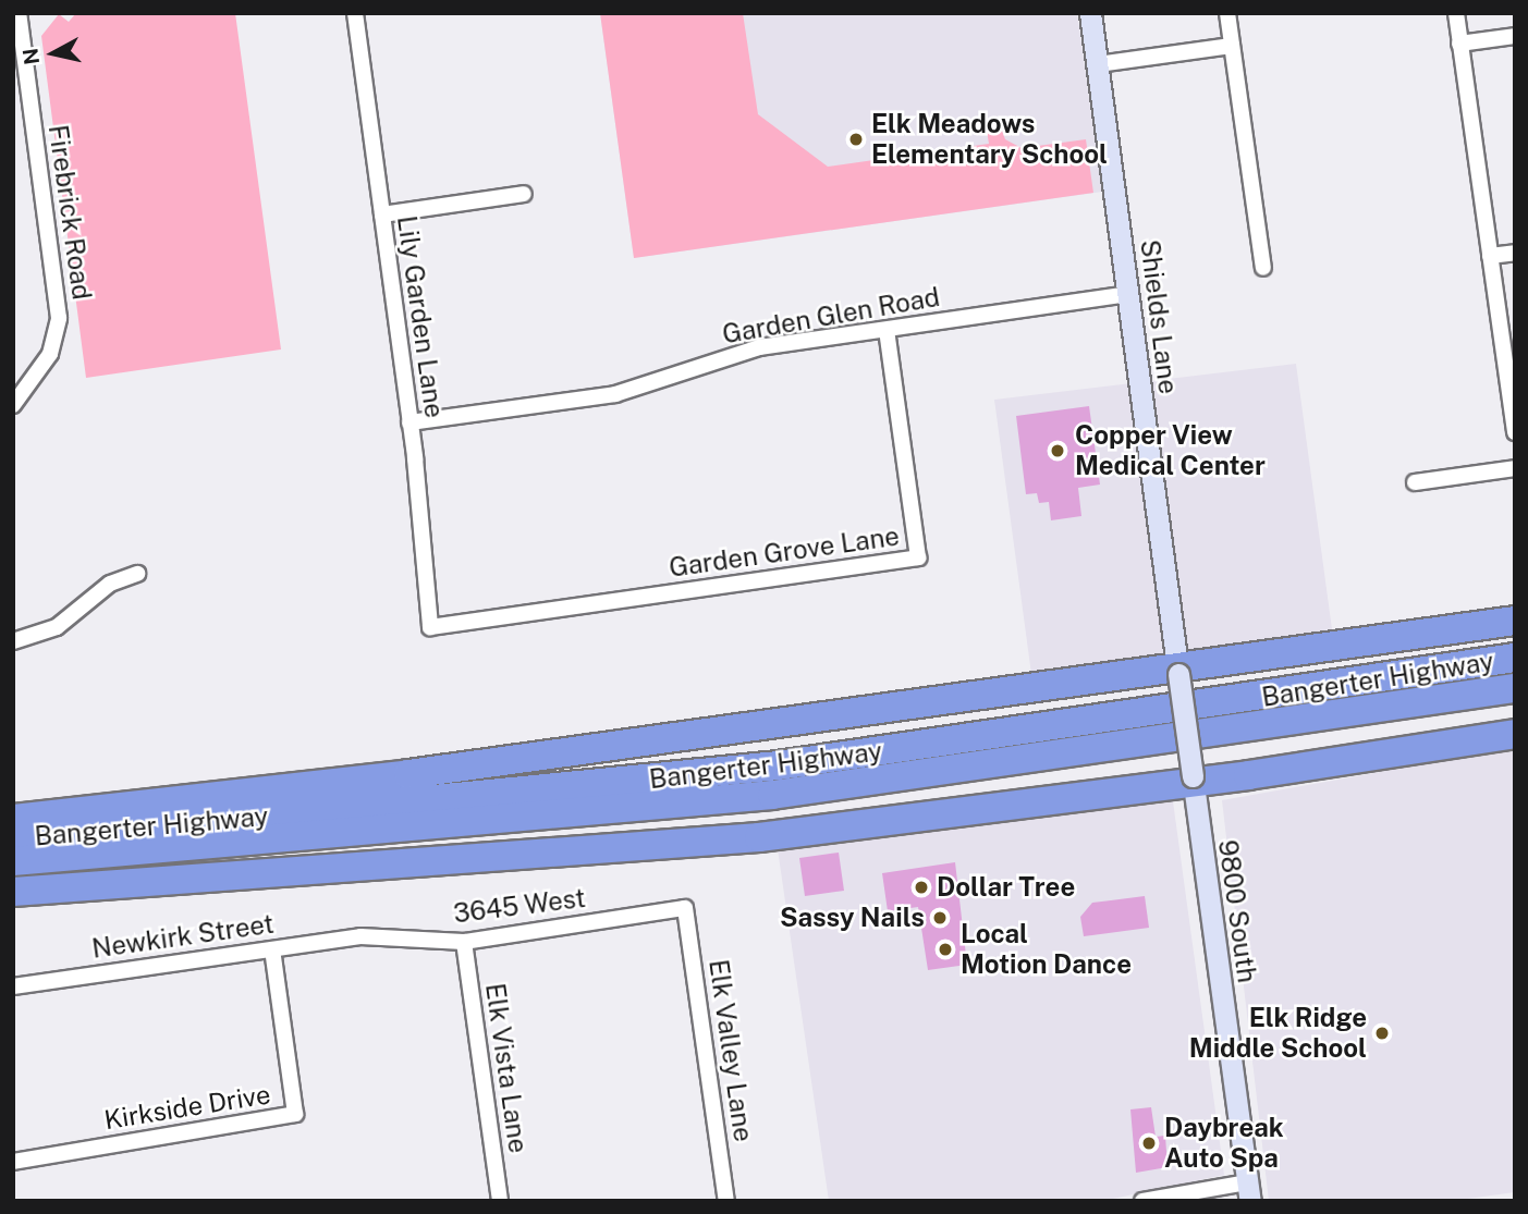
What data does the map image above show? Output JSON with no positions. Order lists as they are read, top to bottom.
{
  "streets": {
    "highway": ["Bangerter Highway"],
    "main road": ["Shields Lane", "9800 South"],
    "street": [
      "Firebrick Road",
      "Garden Glen Road",
      "Lily Garden Lane",
      "Garden Grove Lane",
      "3645 West",
      "Newkirk Street",
      "Elk Valley Lane",
      "Elk Vista Lane",
      "Kirkside Drive"
    ]
  },
  "crossings": [
    ["Garden Glen Road", "Lily Garden Lane"],
    ["Garden Glen Road", "Shields Lane"],
    ["Garden Glen Road", "Garden Grove Lane"],
    ["Lily Garden Lane", "Garden Grove Lane"],
    ["Shields Lane", "9800 South"],
    ["3645 West", "Newkirk Street"],
    ["3645 West", "Elk Valley Lane"],
    ["3645 West", "Elk Vista Lane"],
    ["Newkirk Street", "Kirkside Drive"]
  ],
  "places": [
    "Elk Meadows Elementary School",
    "Copper View Medical Center",
    "Dollar Tree",
    "Sassy Nails",
    "Local Motion Dance",
    "Elk Ridge Middle School",
    "Daybreak Auto Spa"
  ],
  "north": "left"
}
